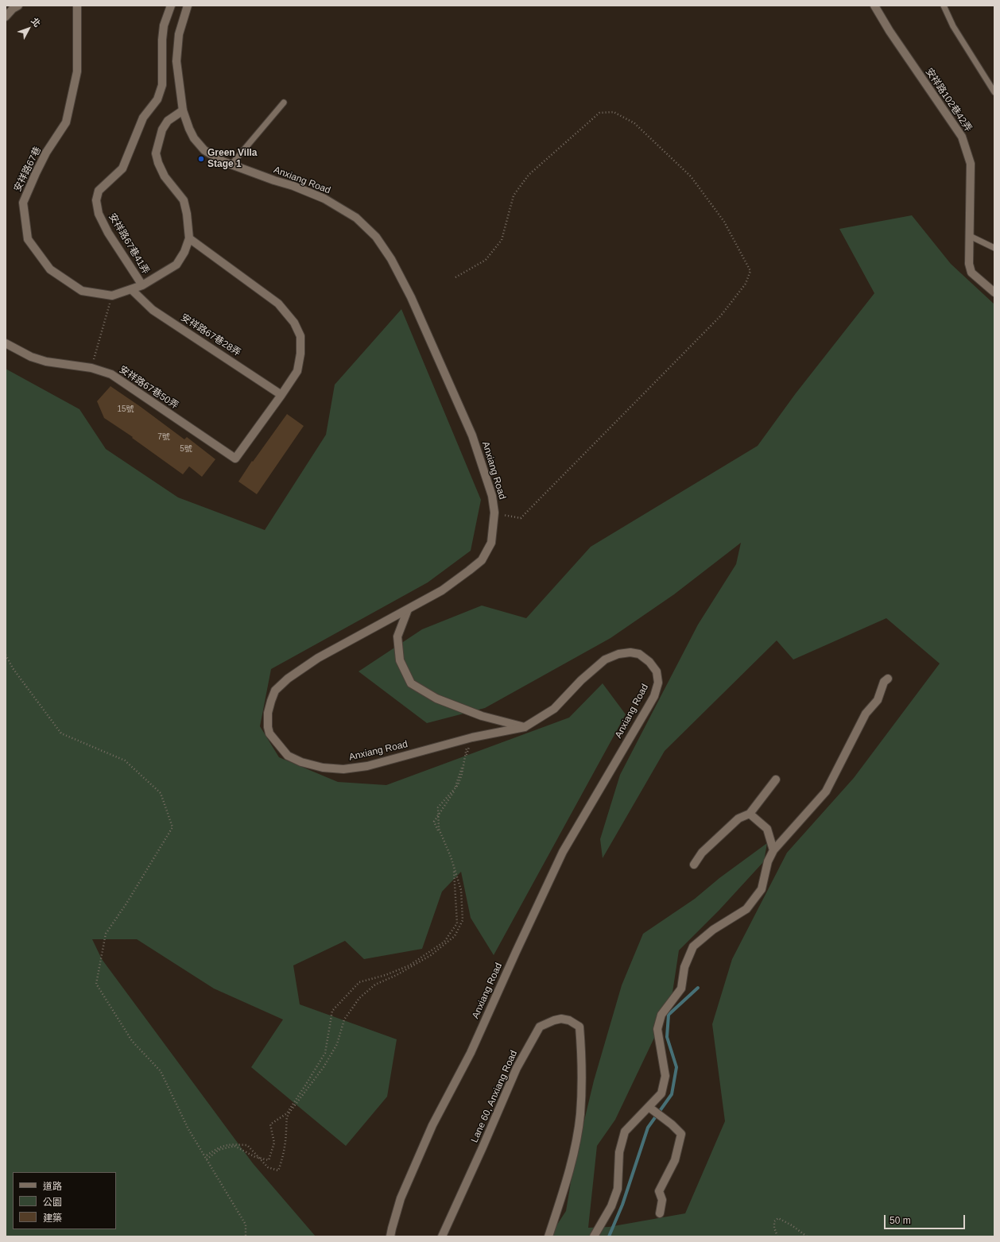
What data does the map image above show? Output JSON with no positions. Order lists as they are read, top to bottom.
{
  "streets": {
    "street": [
      "安祥路102巷42弄",
      "安祥路67巷",
      "Anxiang Road",
      "安祥路67巷41弄",
      "安祥路67巷28弄",
      "安祥路67巷50弄",
      "Lane 60, Anxiang Road"
    ]
  },
  "crossings": [
    ["安祥路67巷", "Anxiang Road"],
    ["安祥路67巷", "安祥路67巷41弄"],
    ["安祥路67巷", "安祥路67巷28弄"],
    ["安祥路67巷28弄", "安祥路67巷50弄"]
  ],
  "places": ["Green Villa Stage 1"],
  "house_numbers": ["15號", "7號", "5號"],
  "legend": ["道路", "公園", "建築"],
  "scale_bar": "50 m",
  "north": "top right"
}
